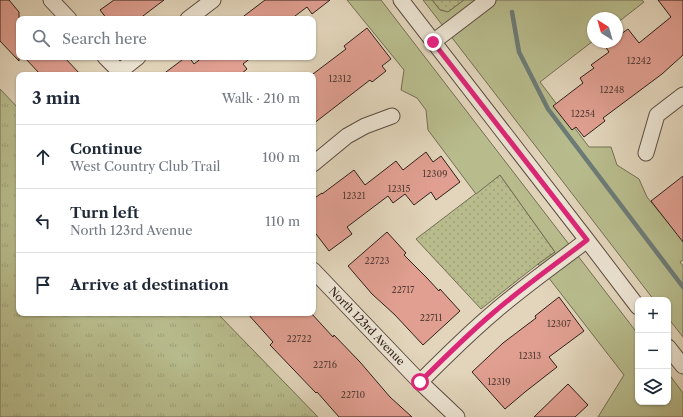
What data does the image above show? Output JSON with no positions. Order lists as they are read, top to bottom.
{
  "streets": {
    "street": ["North 123rd Avenue"]
  },
  "house_numbers": [
    "12242",
    "12312",
    "12248",
    "12254",
    "12309",
    "12315",
    "12321",
    "22723",
    "22717",
    "22711",
    "12307",
    "22722",
    "12313",
    "22716",
    "12319",
    "22710"
  ],
  "north": "top left",
  "page": {
    "search": "Search here",
    "heading": ["3 min", "Walk · 210 m"],
    "list": [
      ["Continue", "West Country Club Trail", "100 m"],
      ["Turn left", "North 123rd Avenue", "110 m"],
      "Arrive at destination"
    ],
    "map_buttons": ["+", "−"]
  }
}
